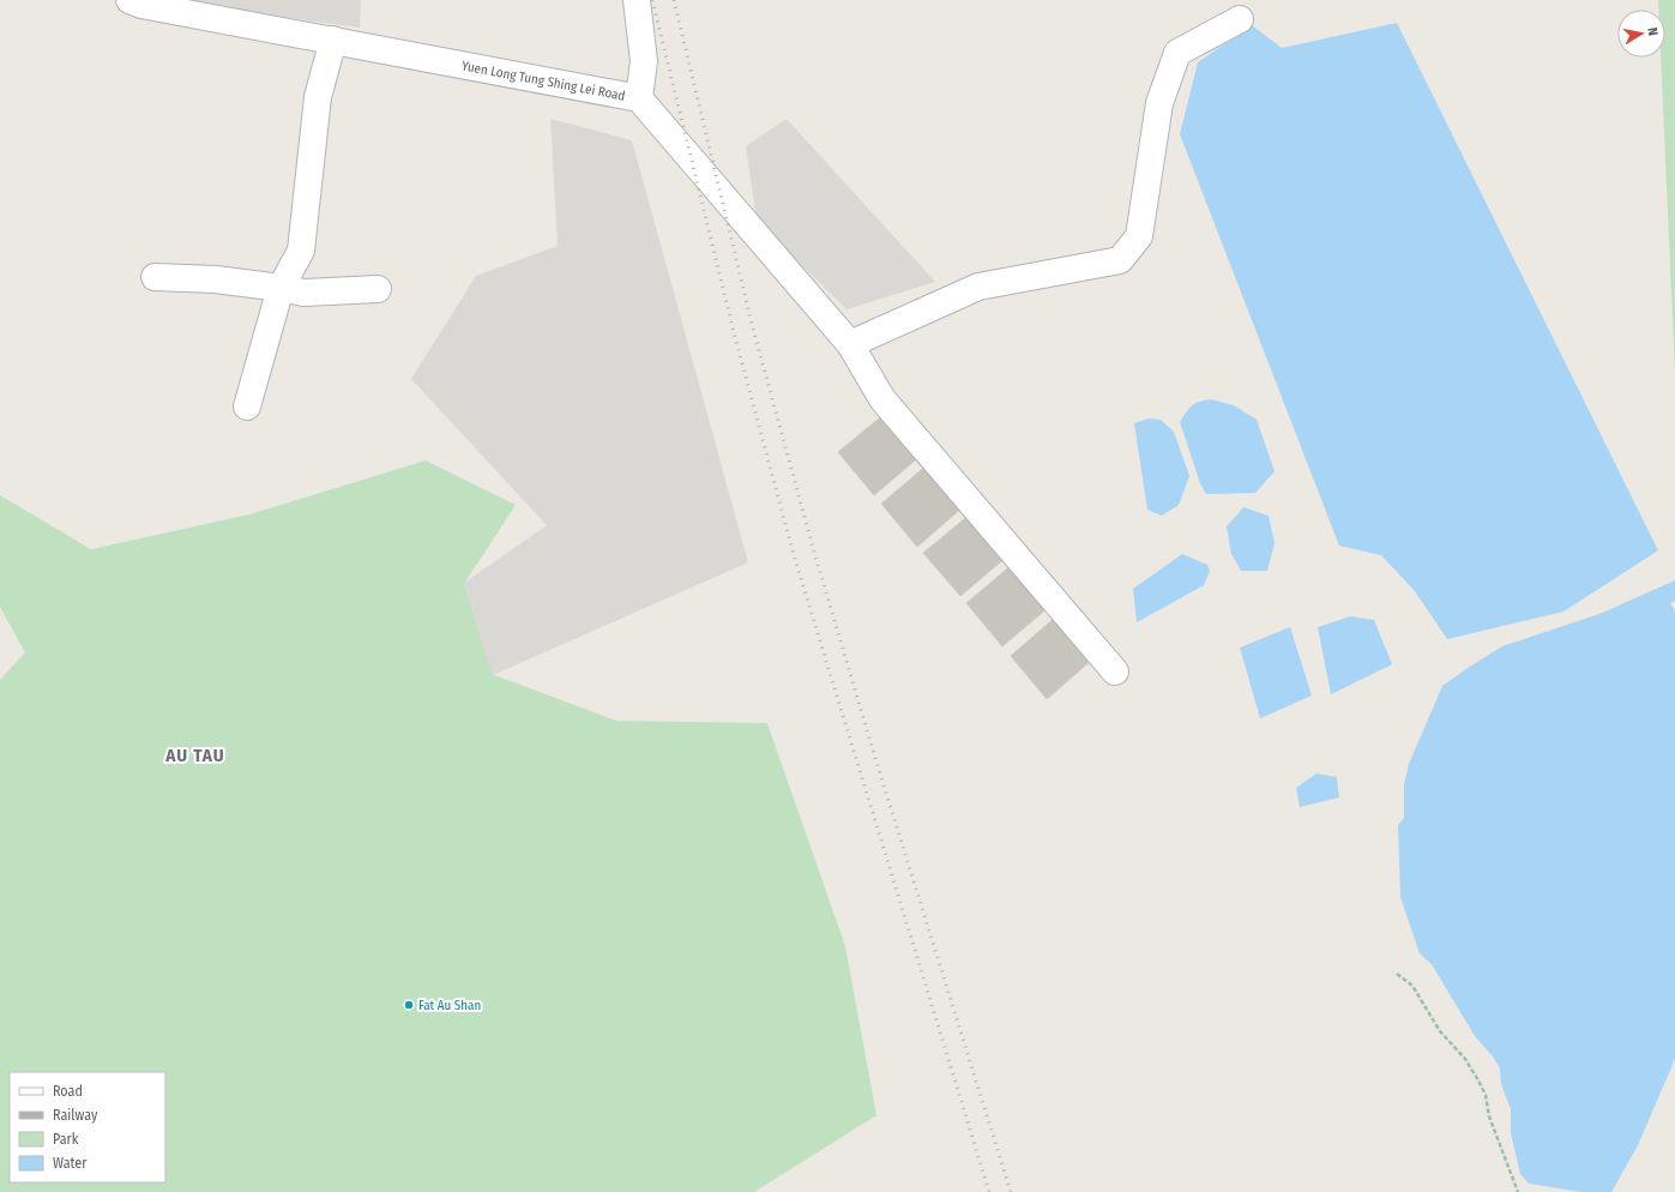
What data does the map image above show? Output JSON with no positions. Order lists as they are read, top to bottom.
{
  "streets": {
    "street": ["Yuen Long Tung Shing Lei Road"]
  },
  "districts": ["AU TAU"],
  "places": ["Fat Au Shan"],
  "legend": [
    "Road",
    "Railway",
    "Park",
    "Water"
  ],
  "north": "right"
}
